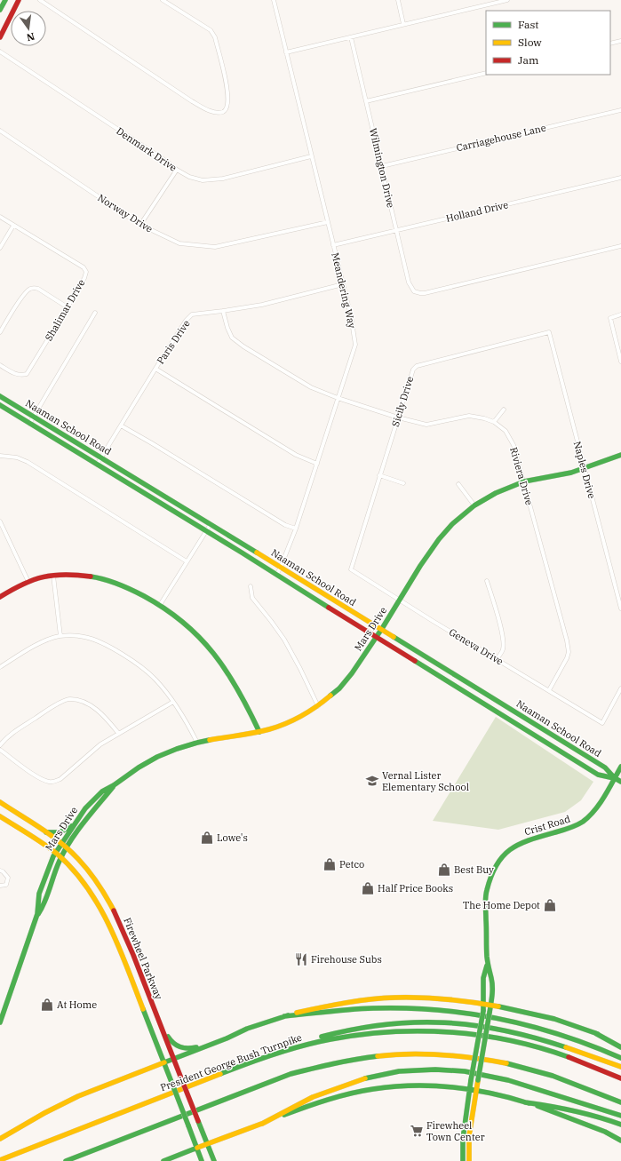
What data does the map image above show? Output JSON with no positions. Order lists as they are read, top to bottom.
{
  "streets": {
    "main road": [
      "Naaman School Road",
      "Mars Drive",
      "Crist Road",
      "Firewheel Parkway",
      "President George Bush Turnpike"
    ],
    "street": [
      "Carriagehouse Lane",
      "Denmark Drive",
      "Wilmington Drive",
      "Holland Drive",
      "Norway Drive",
      "Meandering Way",
      "Shalimar Drive",
      "Paris Drive",
      "Sicily Drive",
      "Naples Drive",
      "Riviera Drive",
      "Geneva Drive"
    ]
  },
  "crossings": [
    ["Carriagehouse Lane", "Wilmington Drive"],
    ["Denmark Drive", "Meandering Way"],
    ["Wilmington Drive", "Holland Drive"],
    ["Holland Drive", "Meandering Way"],
    ["Norway Drive", "Meandering Way"],
    ["Meandering Way", "Paris Drive"],
    ["Meandering Way", "Naaman School Road"],
    ["Meandering Way", "Riviera Drive"],
    ["Paris Drive", "Naaman School Road"],
    ["Paris Drive", "Riviera Drive"],
    ["Sicily Drive", "Naples Drive"],
    ["Sicily Drive", "Riviera Drive"],
    ["Sicily Drive", "Geneva Drive"],
    ["Naaman School Road", "Mars Drive"],
    ["Naaman School Road", "Crist Road"],
    ["Naples Drive", "Mars Drive"],
    ["Riviera Drive", "Mars Drive"],
    ["Riviera Drive", "Geneva Drive"],
    ["Mars Drive", "Geneva Drive"],
    ["Mars Drive", "Firewheel Parkway"]
  ],
  "places": {
    "school or university": ["Vernal Lister Elementary School"],
    "shop": [
      "Lowe's",
      "Petco",
      "Best Buy",
      "Half Price Books",
      "The Home Depot",
      "At Home"
    ],
    "restaurant": ["Firehouse Subs"],
    "supermarket": ["Firewheel Town Center"]
  },
  "legend": ["Fast", "Slow", "Jam"],
  "north": "bottom"
}
